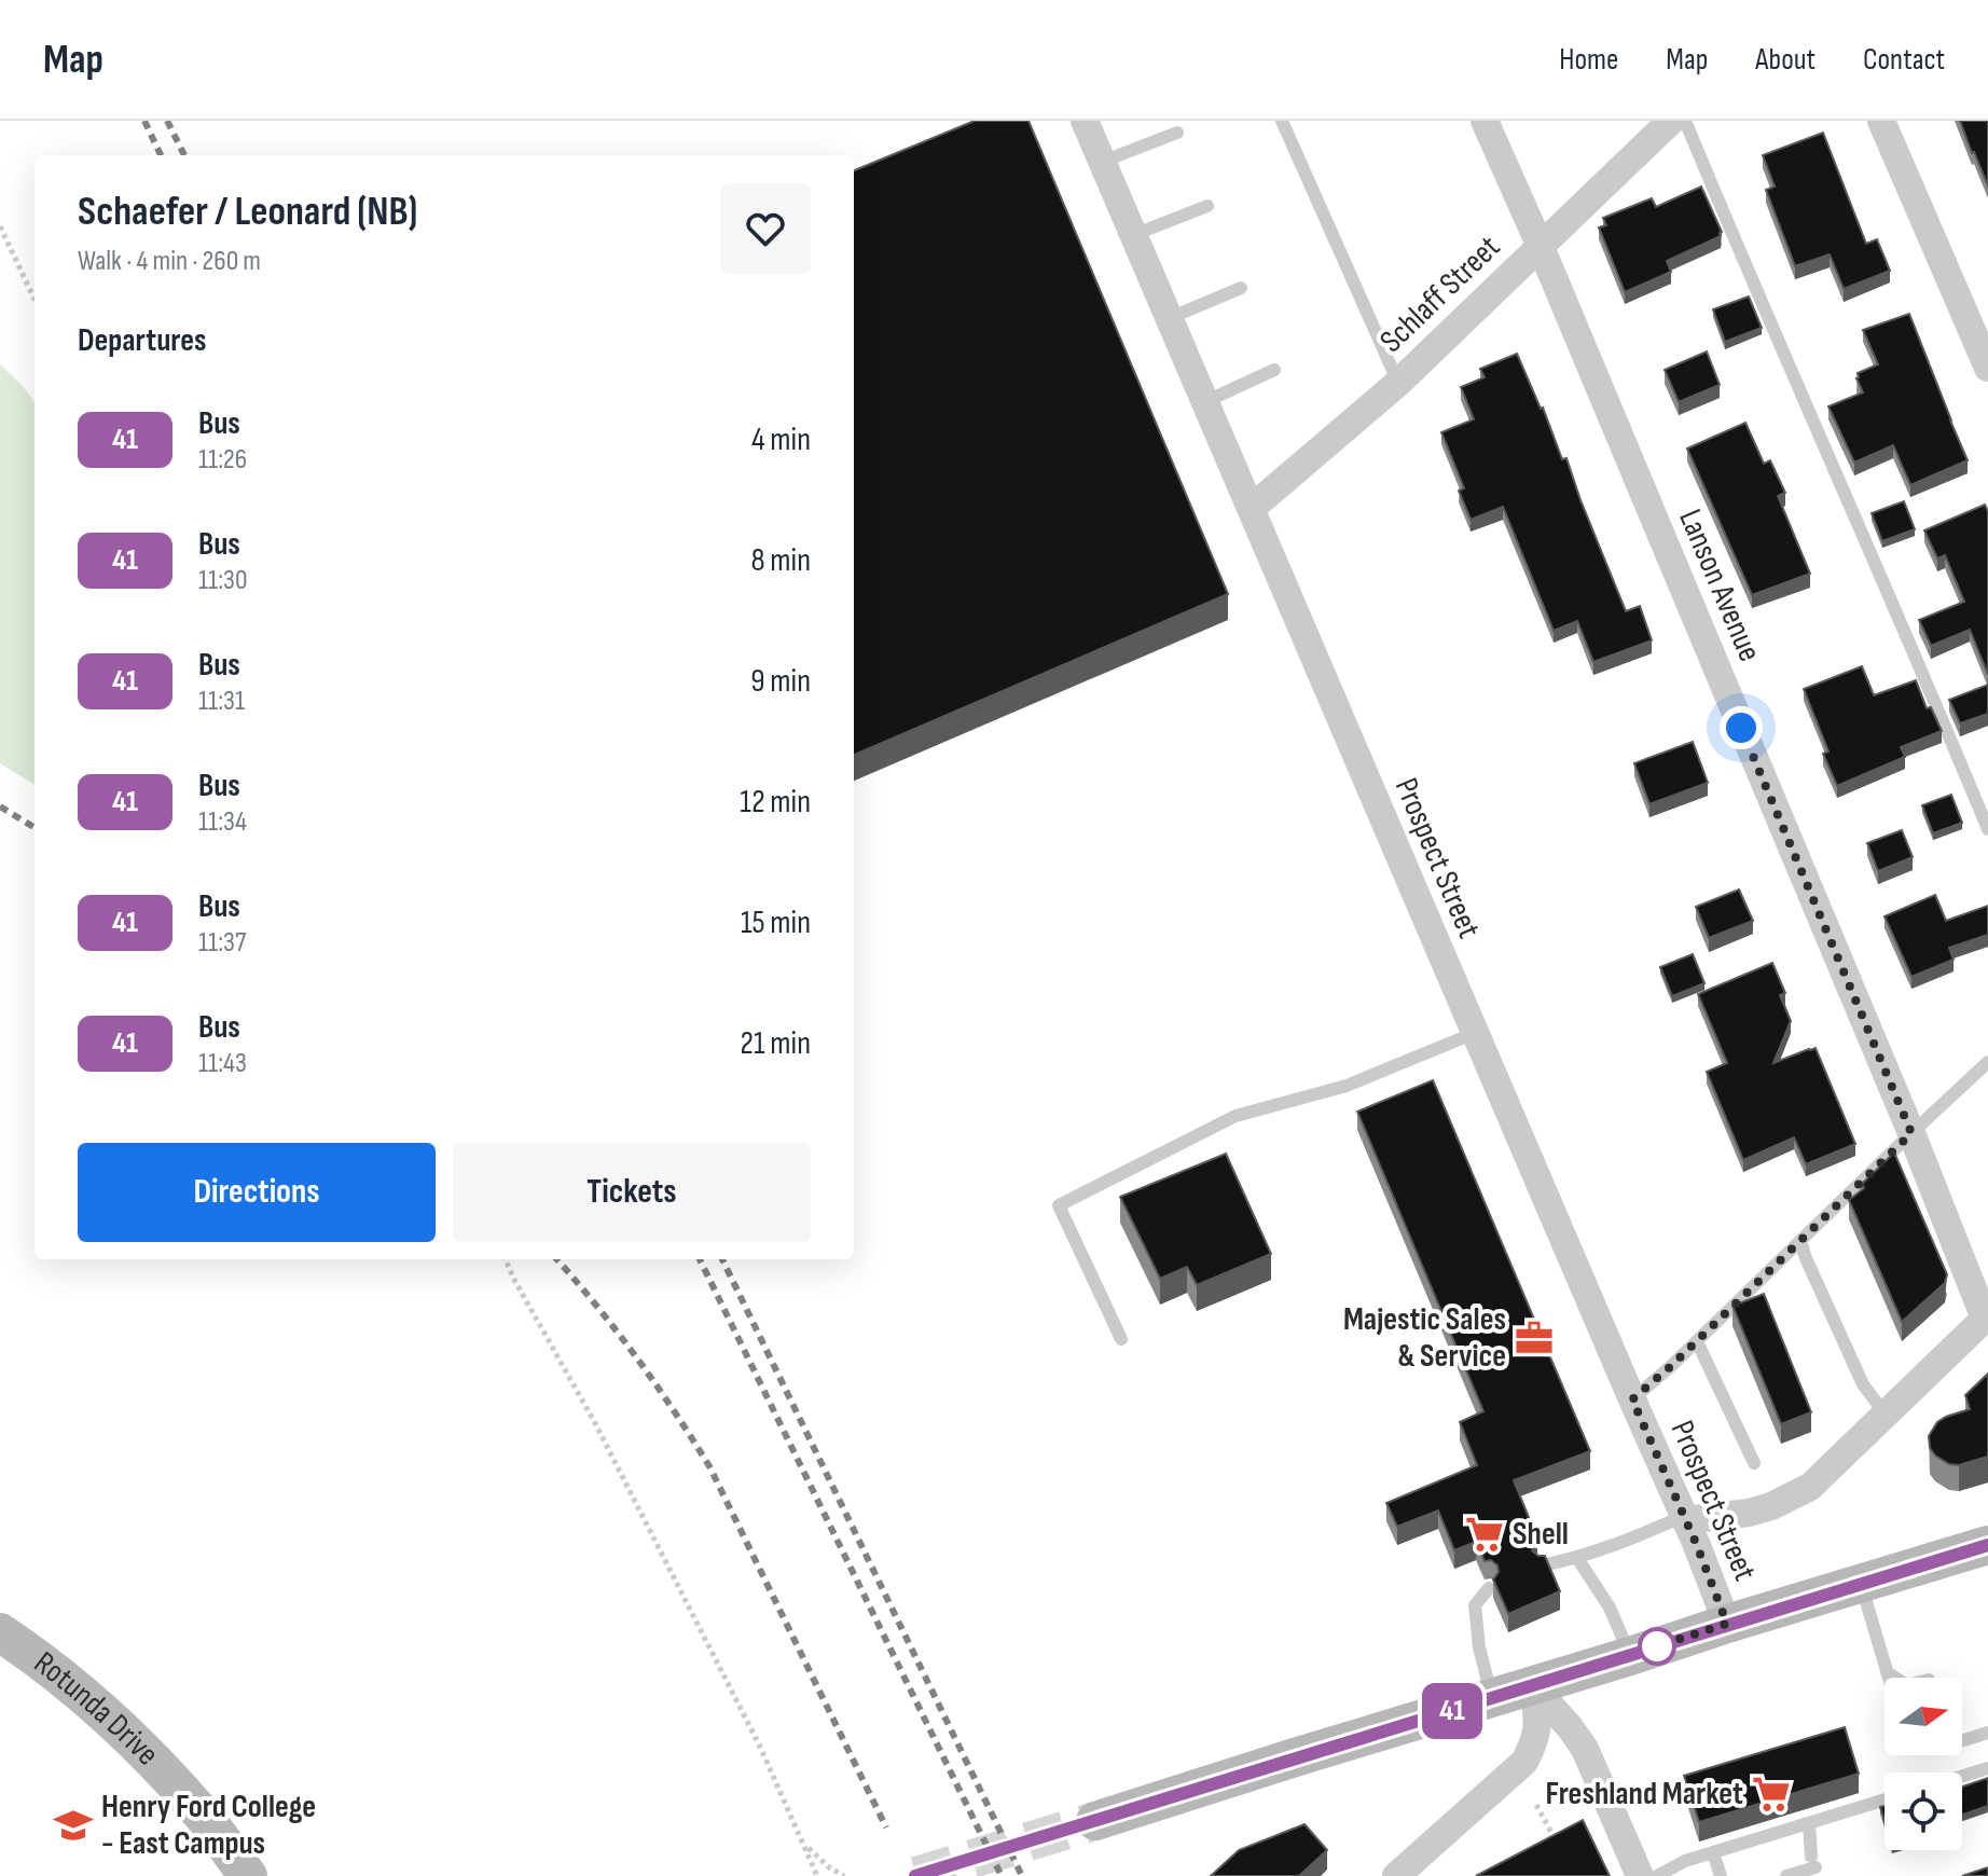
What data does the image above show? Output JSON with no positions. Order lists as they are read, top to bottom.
{
  "streets": {
    "main road": ["Rotunda Drive"],
    "street": ["Schlaff Street", "Lanson Avenue", "Prospect Street"]
  },
  "crossings": [
    ["Schlaff Street", "Lanson Avenue"],
    ["Schlaff Street", "Prospect Street"]
  ],
  "places": {
    "office": ["Majestic Sales & Service"],
    "supermarket": ["Shell", "Freshland Market"],
    "school or university": ["Henry Ford College - East Campus"]
  },
  "lines": ["bus line 41"],
  "north": "right",
  "page": {
    "header": "Map",
    "nav": [
      "Home",
      "Map",
      "About",
      "Contact"
    ],
    "on_map": "41",
    "heading": [
      ["Schaefer / Leonard (NB)", "Walk · 4 min · 260 m"],
      "Departures"
    ],
    "list": [
      {
        "mark": "41",
        "name": "Bus",
        "note": "11:26",
        "value": "4 min"
      },
      {
        "mark": "41",
        "name": "Bus",
        "note": "11:30",
        "value": "8 min"
      },
      {
        "mark": "41",
        "name": "Bus",
        "note": "11:31",
        "value": "9 min"
      },
      {
        "mark": "41",
        "name": "Bus",
        "note": "11:34",
        "value": "12 min"
      },
      {
        "mark": "41",
        "name": "Bus",
        "note": "11:37",
        "value": "15 min"
      },
      {
        "mark": "41",
        "name": "Bus",
        "note": "11:43",
        "value": "21 min"
      }
    ],
    "buttons": ["Directions", "Tickets"]
  }
}
